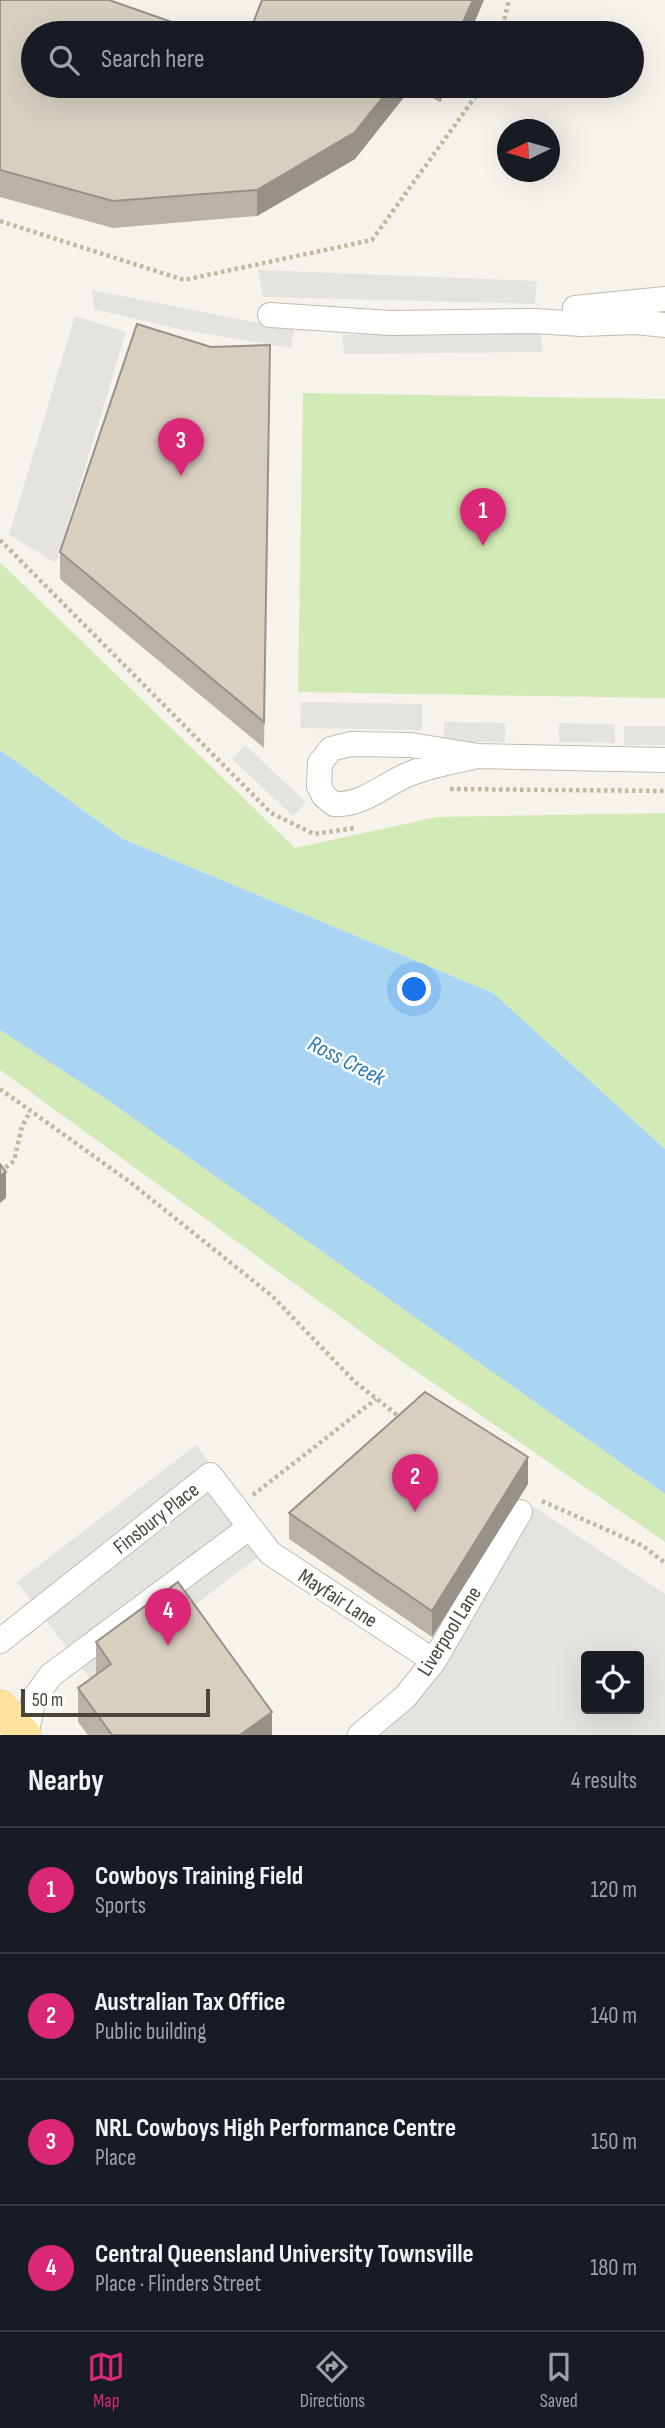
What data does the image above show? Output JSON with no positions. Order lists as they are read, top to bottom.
{
  "streets": {
    "lane": ["Finsbury Place", "Mayfair Lane", "Liverpool Lane"]
  },
  "crossings": [
    ["Finsbury Place", "Mayfair Lane"],
    ["Mayfair Lane", "Liverpool Lane"]
  ],
  "water": ["Ross Creek"],
  "scale_bar": "50 m",
  "north": "left",
  "page": {
    "search": "Search here",
    "pins": [
      "3",
      "1",
      "2",
      "4"
    ],
    "scale": "50 m",
    "heading": ["Nearby", "4 results"],
    "list": [
      {
        "mark": "1",
        "name": "Cowboys Training Field",
        "note": "Sports",
        "value": "120 m"
      },
      {
        "mark": "2",
        "name": "Australian Tax Office",
        "note": "Public building",
        "value": "140 m"
      },
      {
        "mark": "3",
        "name": "NRL Cowboys High Performance Centre",
        "note": "Place",
        "value": "150 m"
      },
      {
        "mark": "4",
        "name": "Central Queensland University Townsville",
        "note": "Place · Flinders Street",
        "value": "180 m"
      }
    ],
    "nav": ["Map", "Directions", "Saved"]
  }
}
